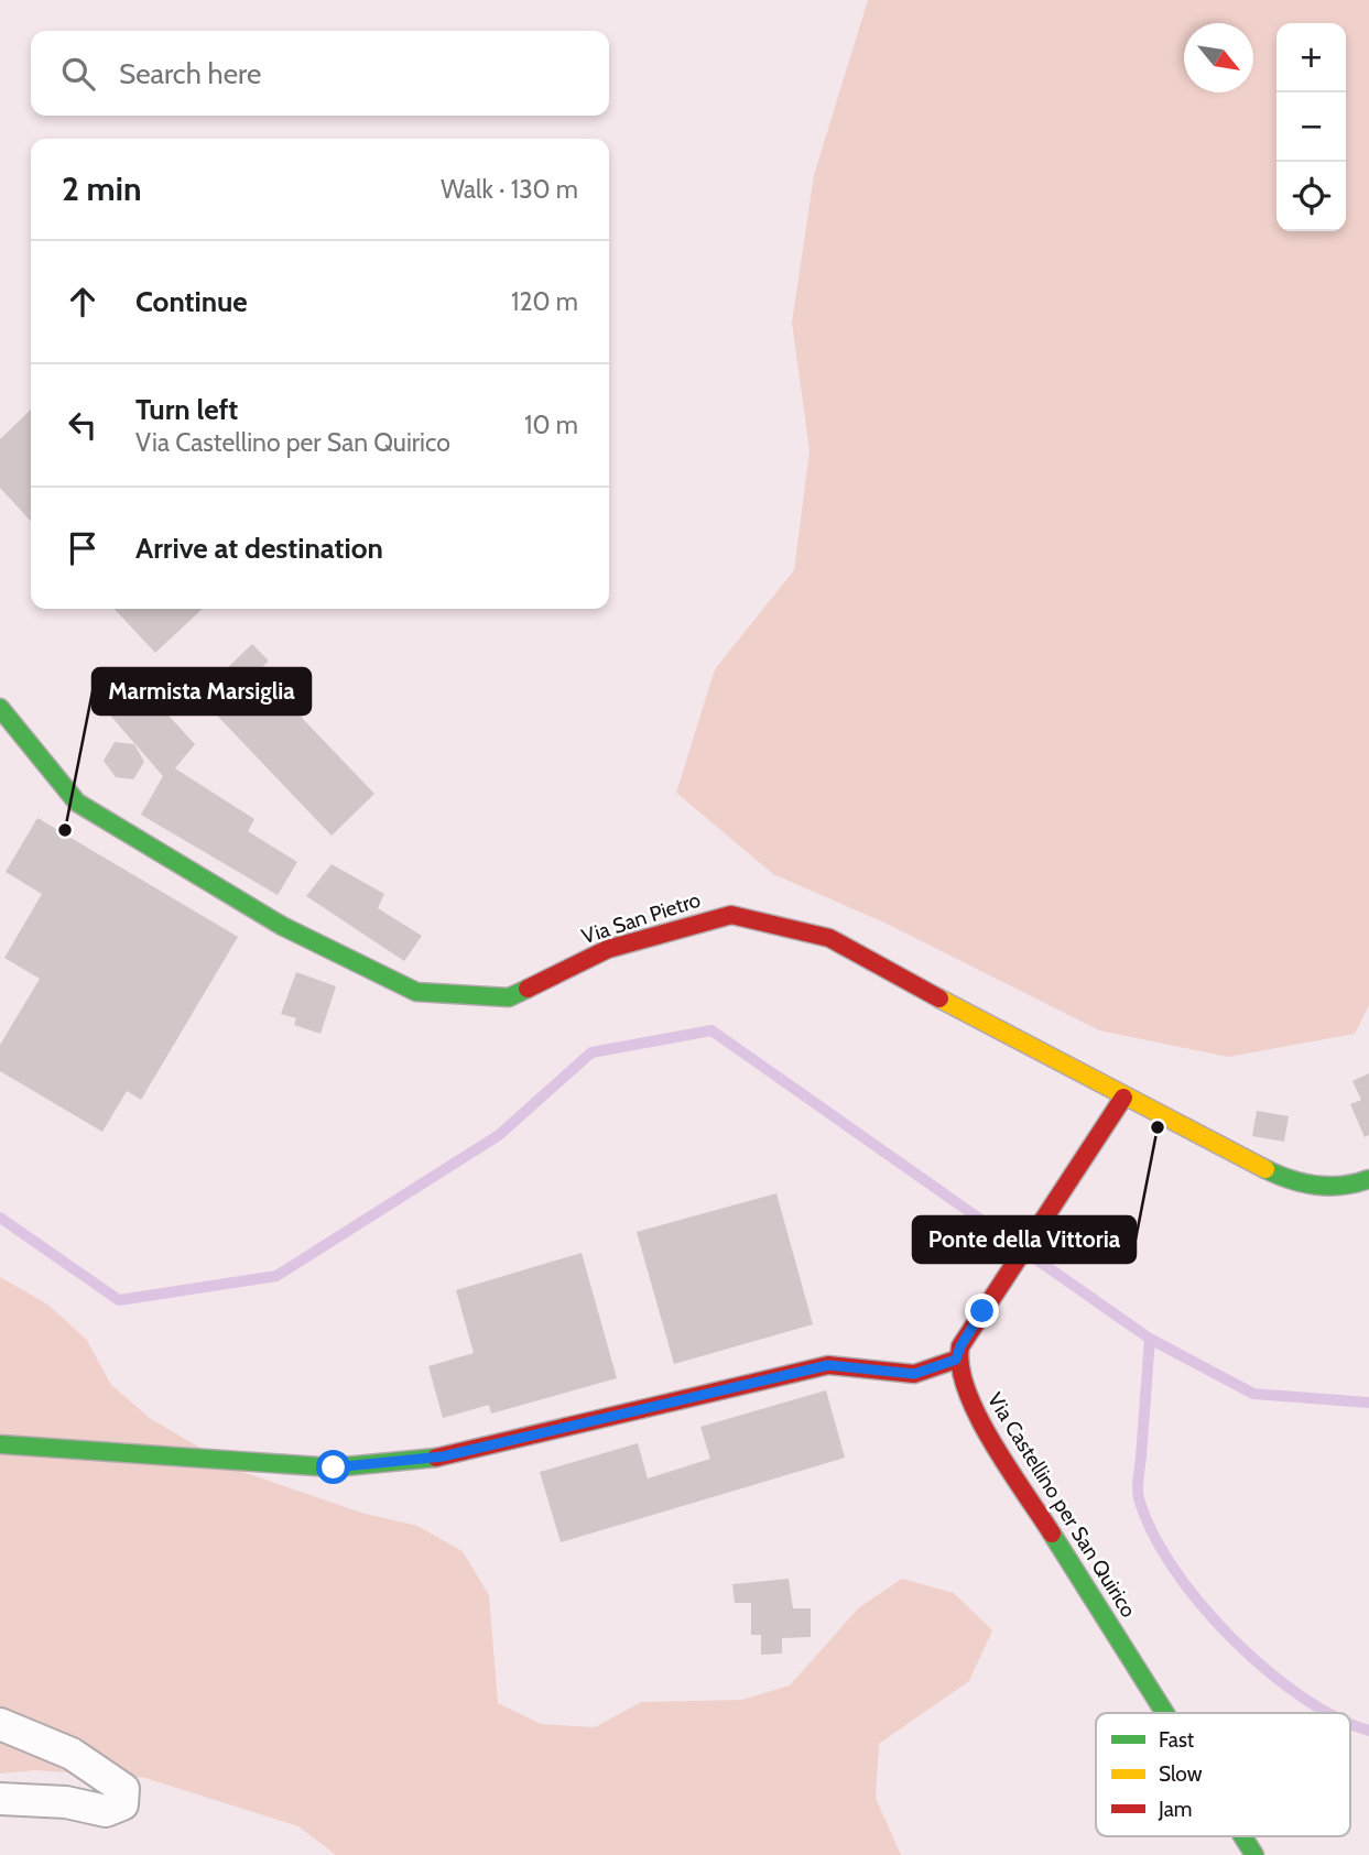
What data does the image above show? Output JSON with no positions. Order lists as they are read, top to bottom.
{
  "streets": {
    "street": ["Via San Pietro", "Via Castellino per San Quirico"]
  },
  "places": ["Marmista Marsiglia", "Ponte della Vittoria"],
  "legend": ["Fast", "Slow", "Jam"],
  "north": "bottom right",
  "page": {
    "map_buttons": ["+", "−"],
    "search": "Search here",
    "heading": ["2 min", "Walk · 130 m"],
    "list": [
      ["Continue", "120 m"],
      ["Turn left", "Via Castellino per San Quirico", "10 m"],
      "Arrive at destination"
    ]
  }
}
